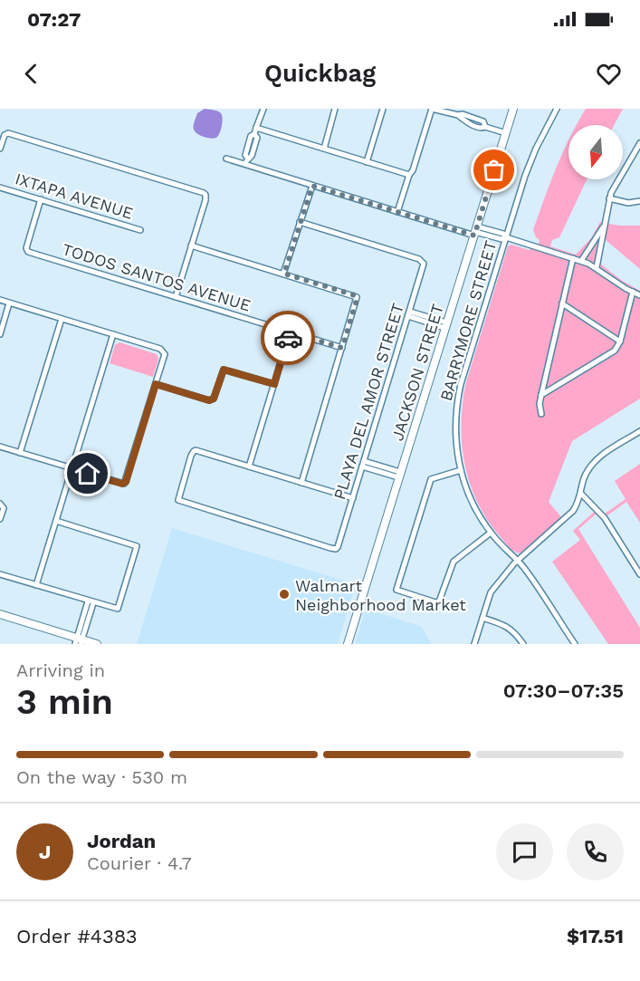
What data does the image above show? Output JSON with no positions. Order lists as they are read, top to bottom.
{
  "streets": {
    "main road": ["JACKSON STREET"],
    "street": [
      "IXTAPA AVENUE",
      "TODOS SANTOS AVENUE",
      "BARRYMORE STREET",
      "PLAYA DEL AMOR STREET"
    ]
  },
  "crossings": [
    ["IXTAPA AVENUE", "TODOS SANTOS AVENUE"]
  ],
  "places": ["Walmart Neighborhood Market"],
  "north": "bottom",
  "page": {
    "status": "07:27",
    "header": "Quickbag",
    "heading": ["3 min", "Arriving in", "07:30–07:35"],
    "panel": [
      "Jordan",
      "Courier · 4.7",
      "Order #4383",
      "$17.51"
    ],
    "bar": "On the way · 530 m",
    "round": "J"
  }
}
